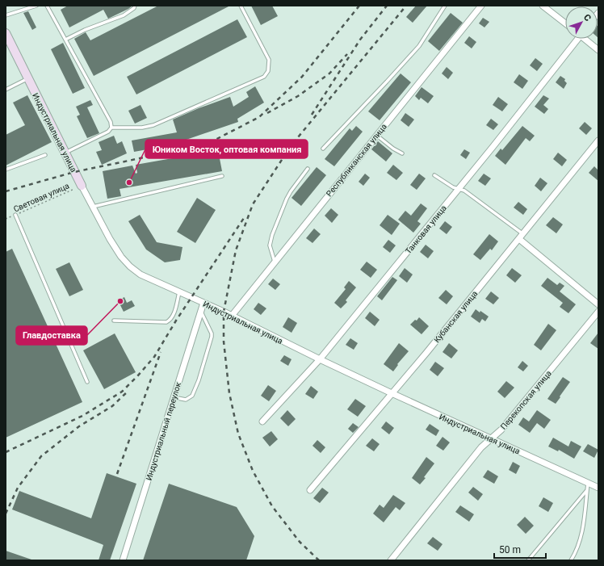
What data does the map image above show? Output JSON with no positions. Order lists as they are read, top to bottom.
{
  "streets": {
    "street": [
      "Индустриальная улица",
      "Республиканская улица",
      "Танковая улица",
      "Кубанская улица",
      "Перекопская улица",
      "Индустриальный переулок"
    ],
    "path": ["Световая улица"]
  },
  "crossings": [
    ["Индустриальная улица", "Республиканская улица"],
    ["Индустриальная улица", "Световая улица"],
    ["Индустриальная улица", "Танковая улица"],
    ["Индустриальная улица", "Кубанская улица"],
    ["Индустриальная улица", "Перекопская улица"],
    ["Индустриальная улица", "Индустриальный переулок"]
  ],
  "places": ["Юником Восток, оптовая компания", "Главдоставка"],
  "scale_bar": "50 m",
  "north": "top right"
}
